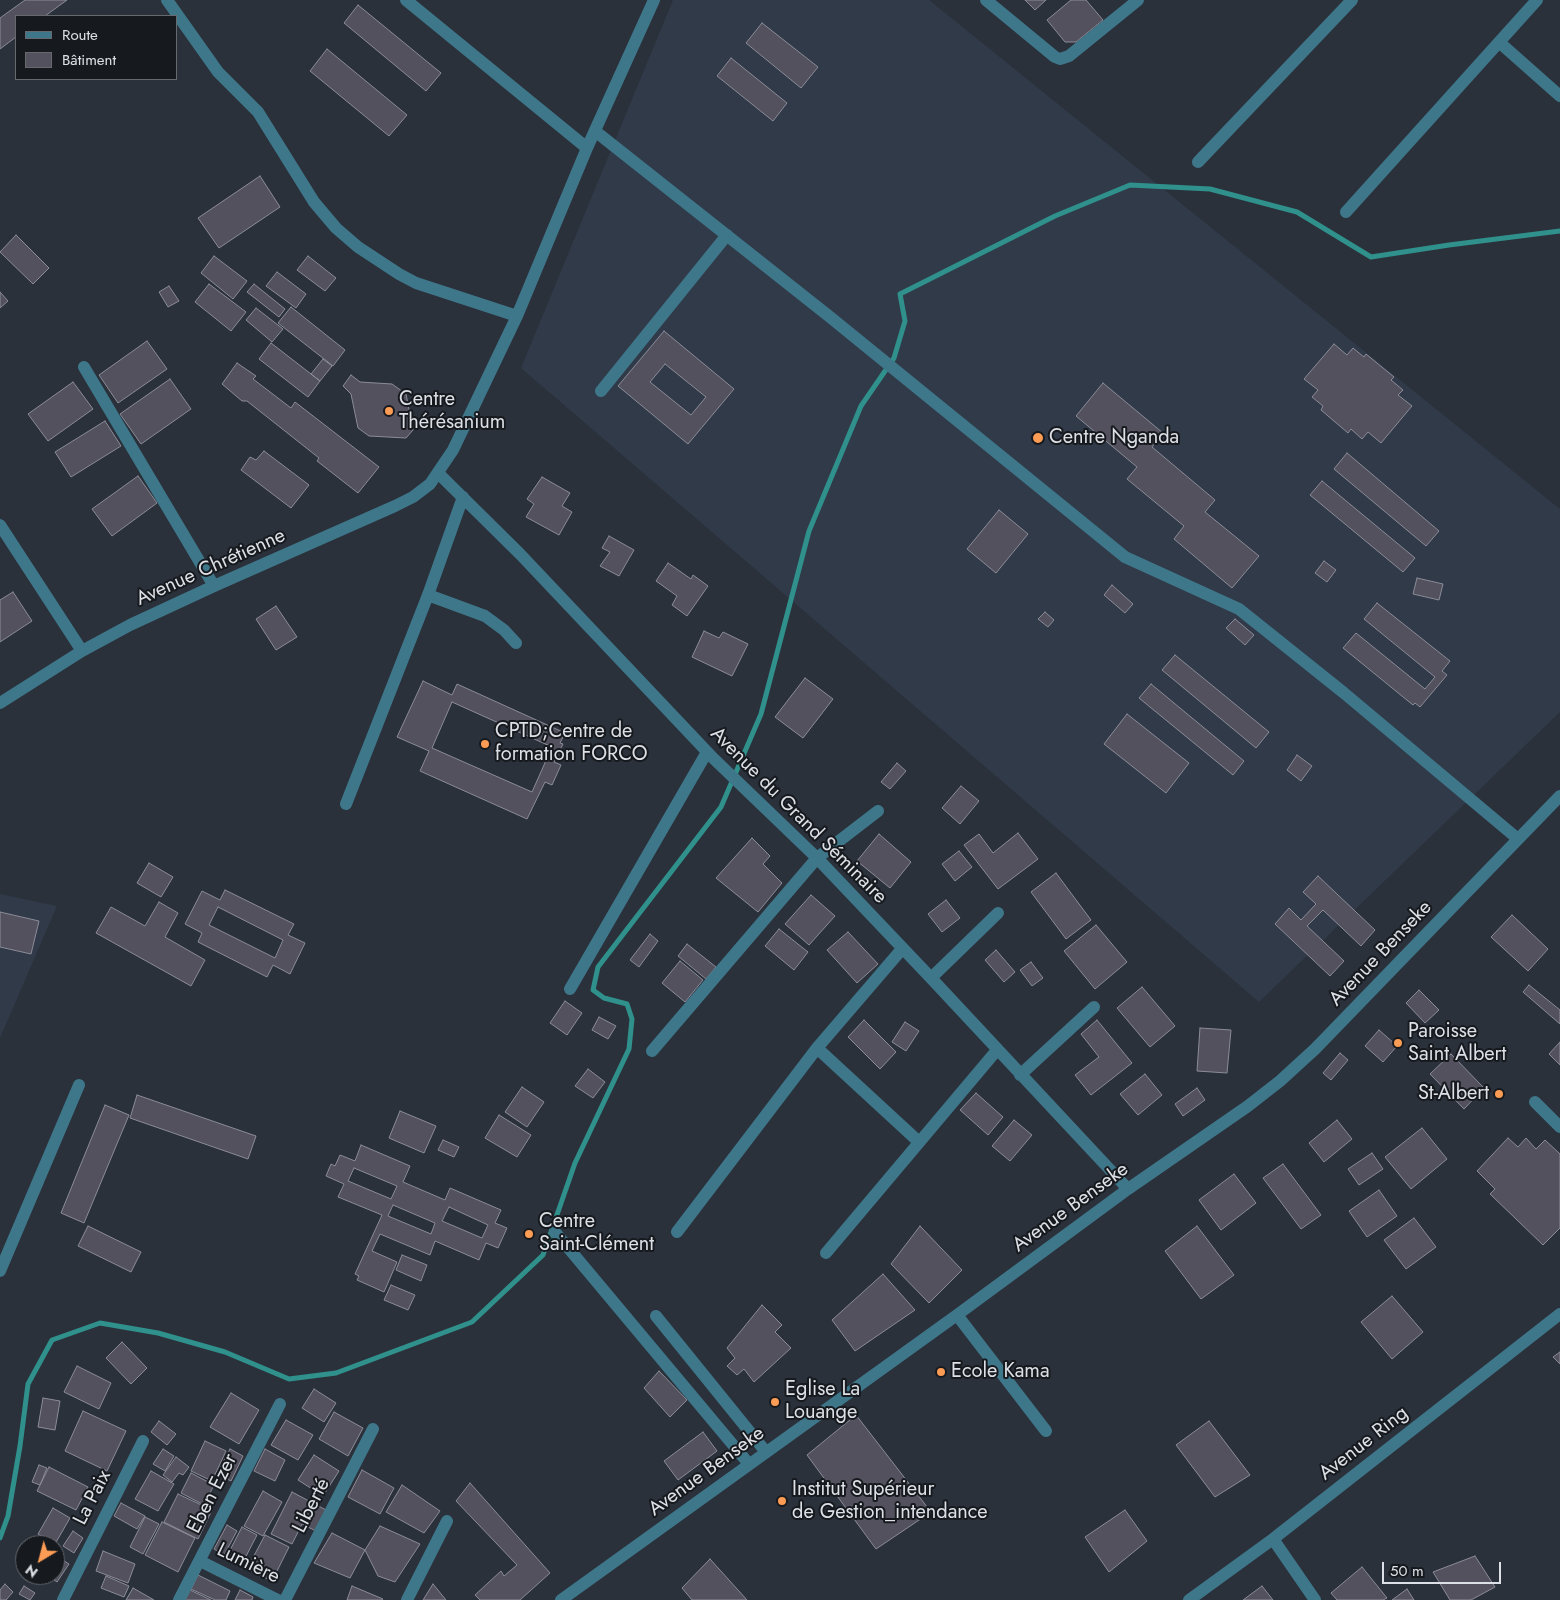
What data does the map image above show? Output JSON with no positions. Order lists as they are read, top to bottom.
{
  "streets": {
    "street": [
      "Avenue Chrétienne",
      "Avenue du Grand Séminaire",
      "Avenue Benseke",
      "Avenue Ring",
      "Eben Ezer",
      "La Paix",
      "Liberté",
      "Lumière"
    ]
  },
  "crossings": [
    ["Avenue Chrétienne", "Avenue du Grand Séminaire"],
    ["Avenue du Grand Séminaire", "Avenue Benseke"],
    ["Eben Ezer", "Lumière"]
  ],
  "places": [
    "Centre Thérésanium",
    "Centre Nganda",
    "CPTD;Centre de formation FORCO",
    "Paroisse Saint Albert",
    "St-Albert",
    "Centre Saint-Clément",
    "Ecole Kama",
    "Eglise La Louange",
    "Institut Supérieur de Gestion_intendance"
  ],
  "legend": ["Route", "Bâtiment"],
  "scale_bar": "50 m",
  "north": "bottom left"
}
